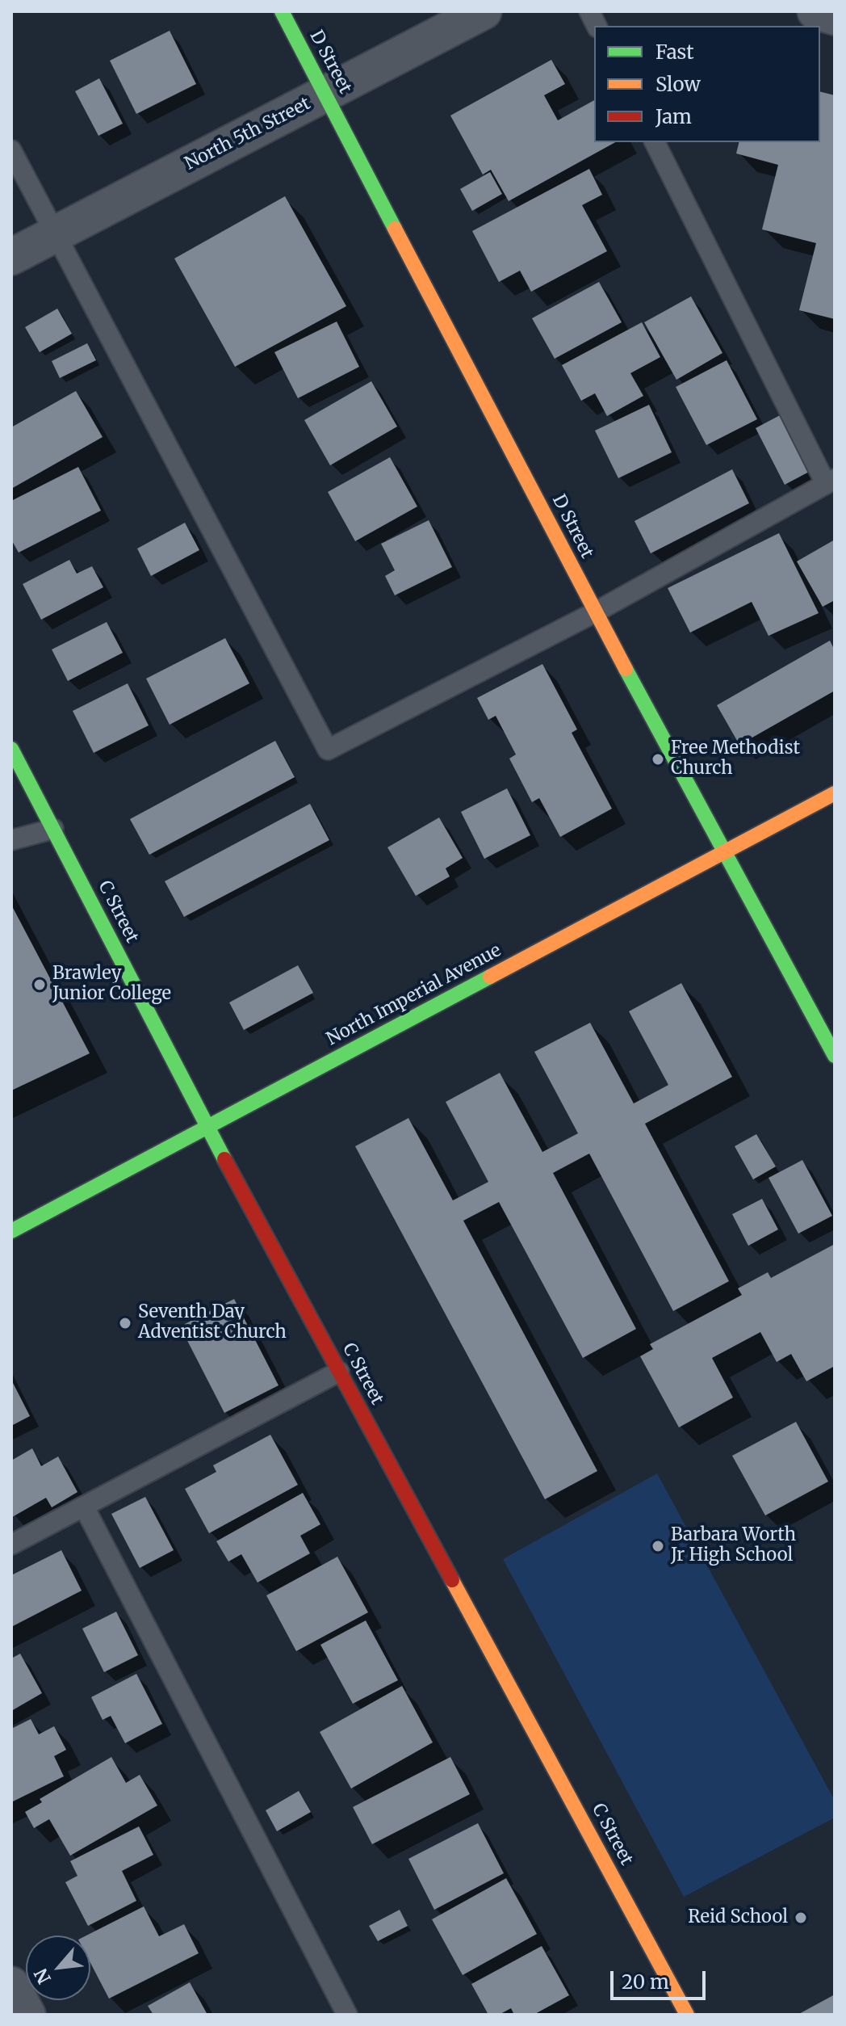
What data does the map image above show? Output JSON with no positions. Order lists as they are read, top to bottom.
{
  "streets": {
    "street": [
      "D Street",
      "North 5th Street",
      "C Street",
      "North Imperial Avenue"
    ]
  },
  "crossings": [
    ["D Street", "North 5th Street"],
    ["D Street", "North Imperial Avenue"],
    ["C Street", "North Imperial Avenue"]
  ],
  "places": [
    "Free Methodist Church",
    "Brawley Junior College",
    "Seventh Day Adventist Church",
    "Barbara Worth Jr High School",
    "Reid School"
  ],
  "legend": ["Fast", "Slow", "Jam"],
  "scale_bar": "20 m",
  "north": "bottom left"
}
